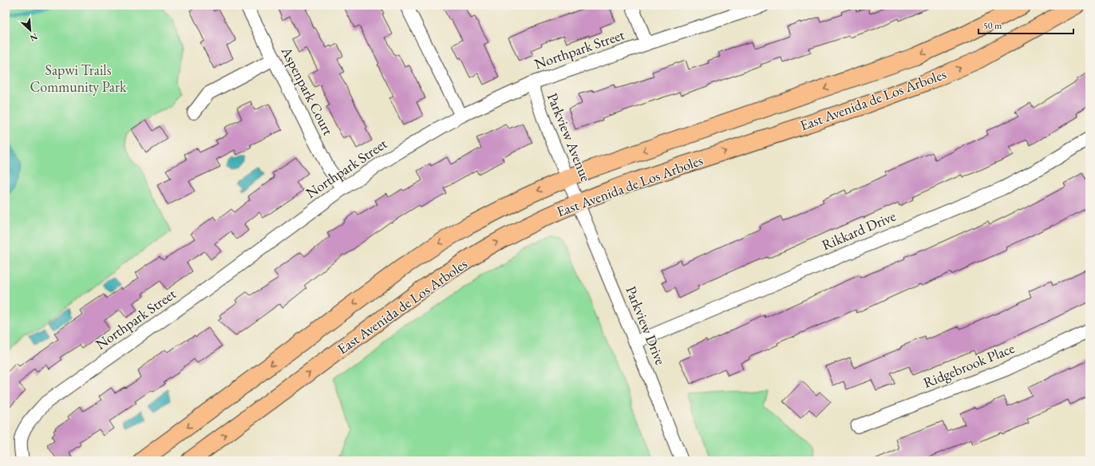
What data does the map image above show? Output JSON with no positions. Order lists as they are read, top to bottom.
{
  "streets": {
    "main road": ["East Avenida de Los Arboles"],
    "street": [
      "Northpark Street",
      "Aspenpark Court",
      "Parkview Avenue",
      "Rikkard Drive",
      "Parkview Drive",
      "Ridgebrook Place"
    ]
  },
  "crossings": [
    ["Northpark Street", "Aspenpark Court"],
    ["Northpark Street", "Parkview Avenue"],
    ["East Avenida de Los Arboles", "Parkview Avenue"],
    ["East Avenida de Los Arboles", "Parkview Drive"],
    ["Parkview Avenue", "Parkview Drive"],
    ["Rikkard Drive", "Parkview Drive"]
  ],
  "parks": ["Sapwi Trails Community Park"],
  "scale_bar": "50 m",
  "north": "bottom right"
}
